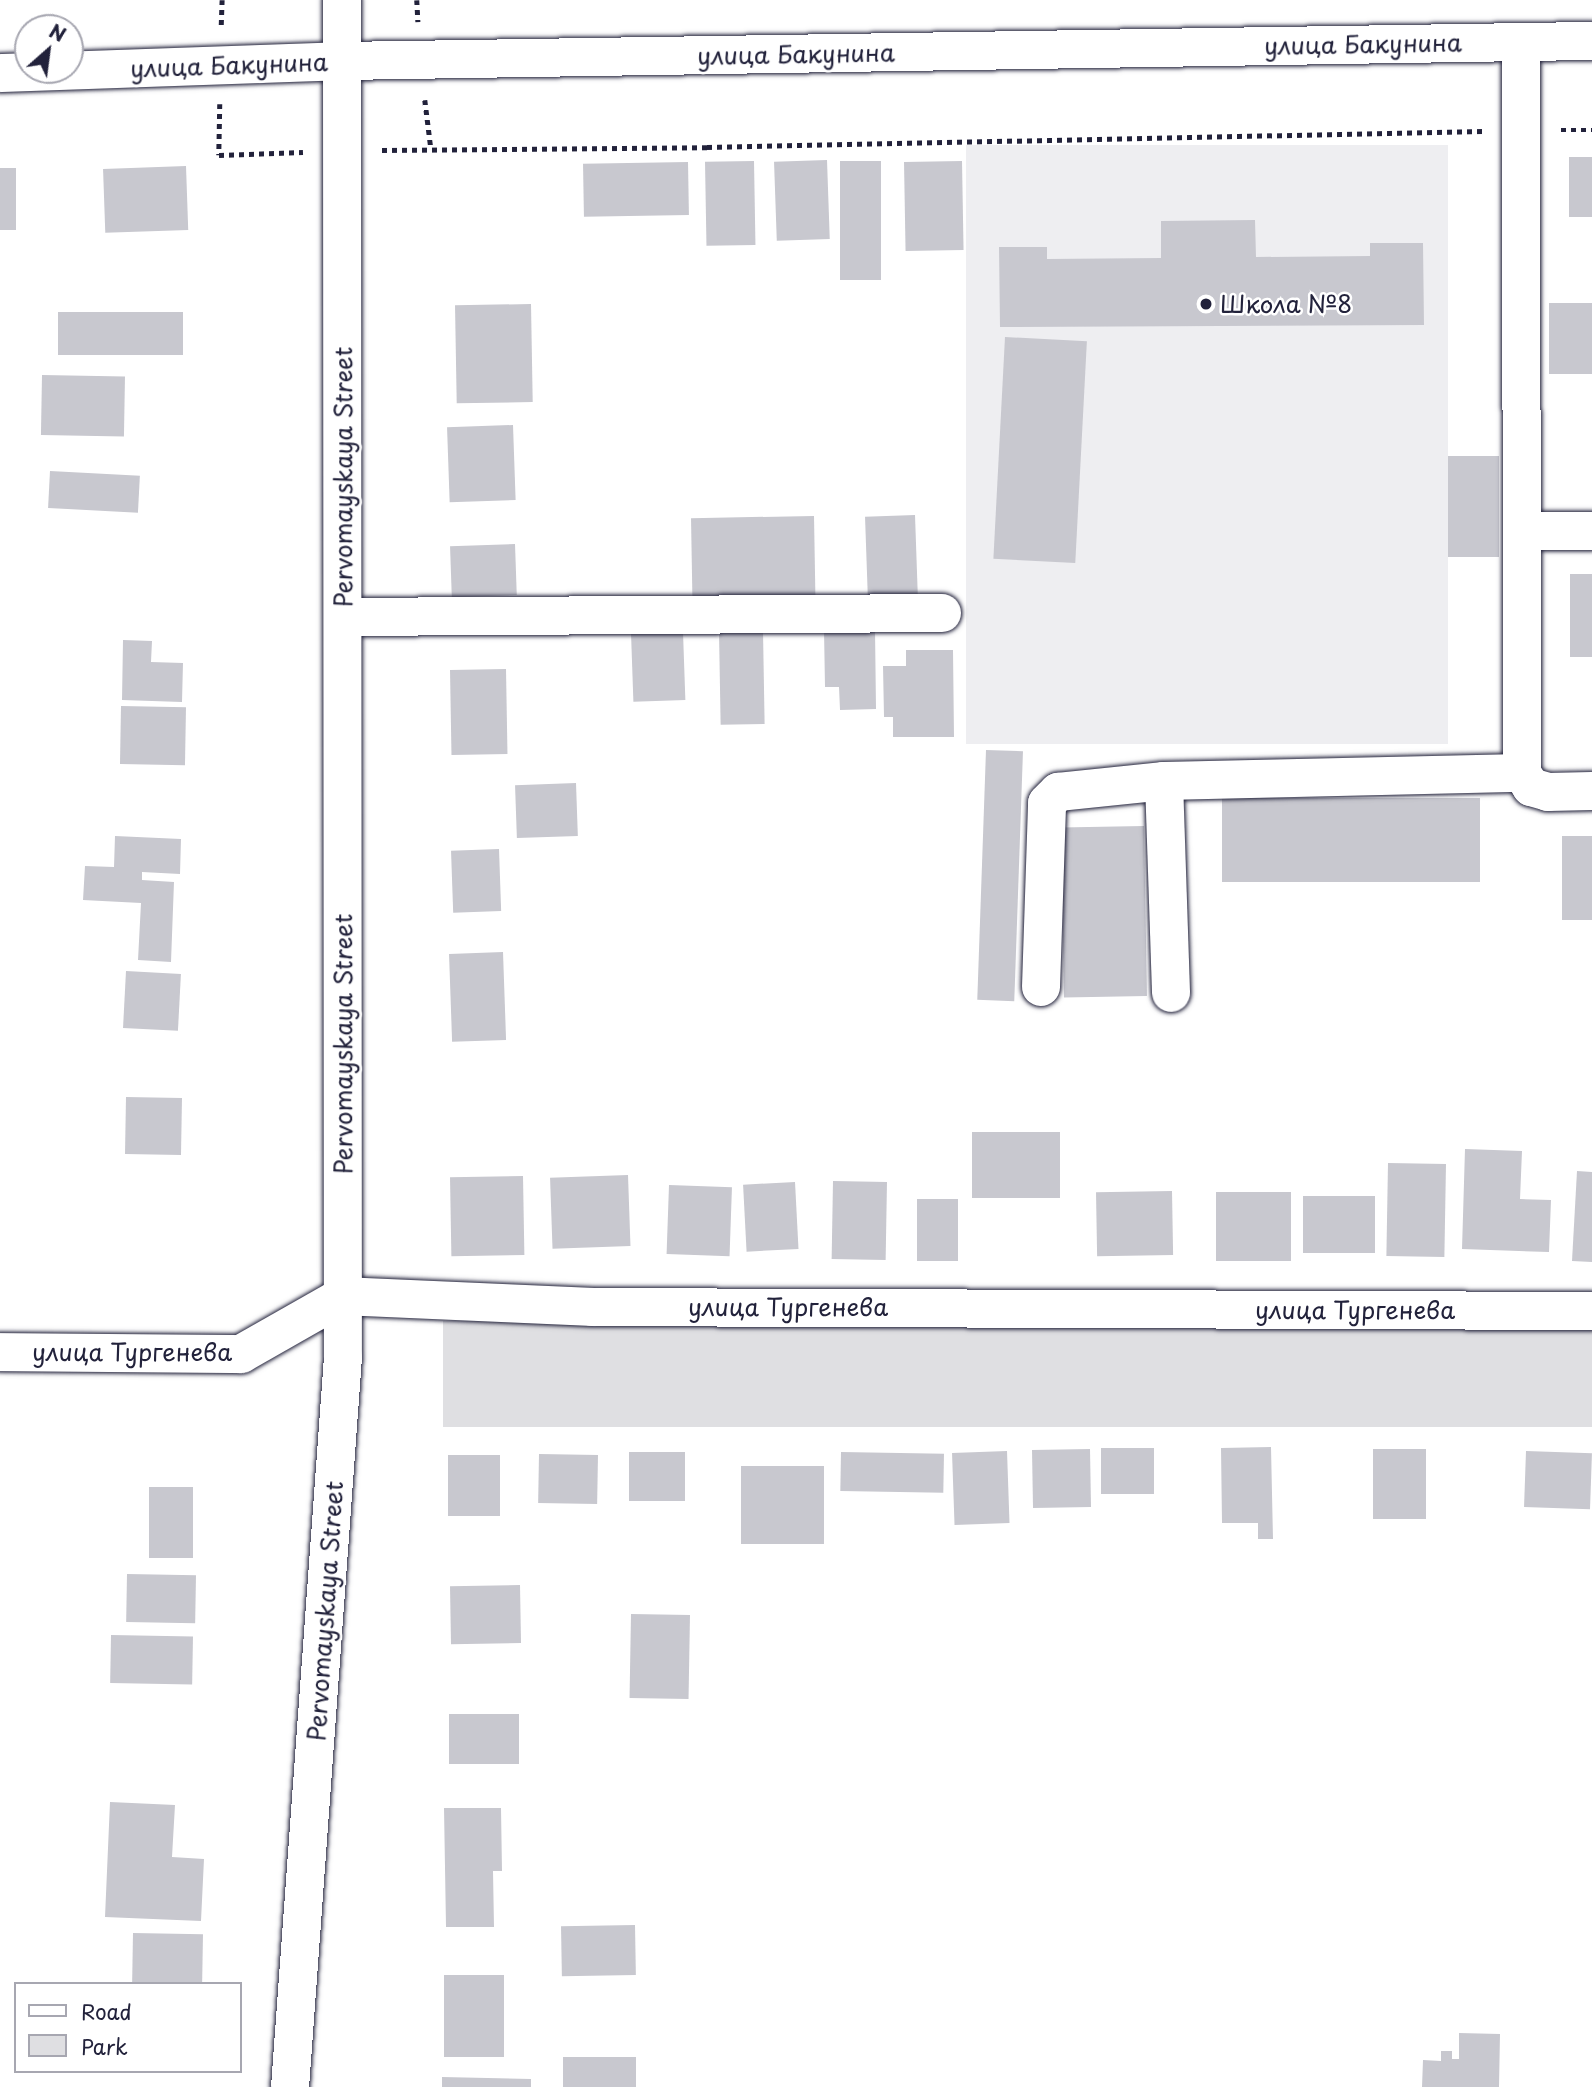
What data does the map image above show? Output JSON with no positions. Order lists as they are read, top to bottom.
{
  "streets": {
    "street": ["улица Бакунина", "Pervomayskaya Street", "улица Тургенева"]
  },
  "crossings": [
    ["улица Бакунина", "Pervomayskaya Street"],
    ["Pervomayskaya Street", "улица Тургенева"]
  ],
  "places": ["Школа №8"],
  "legend": ["Road", "Park"],
  "north": "top right"
}
